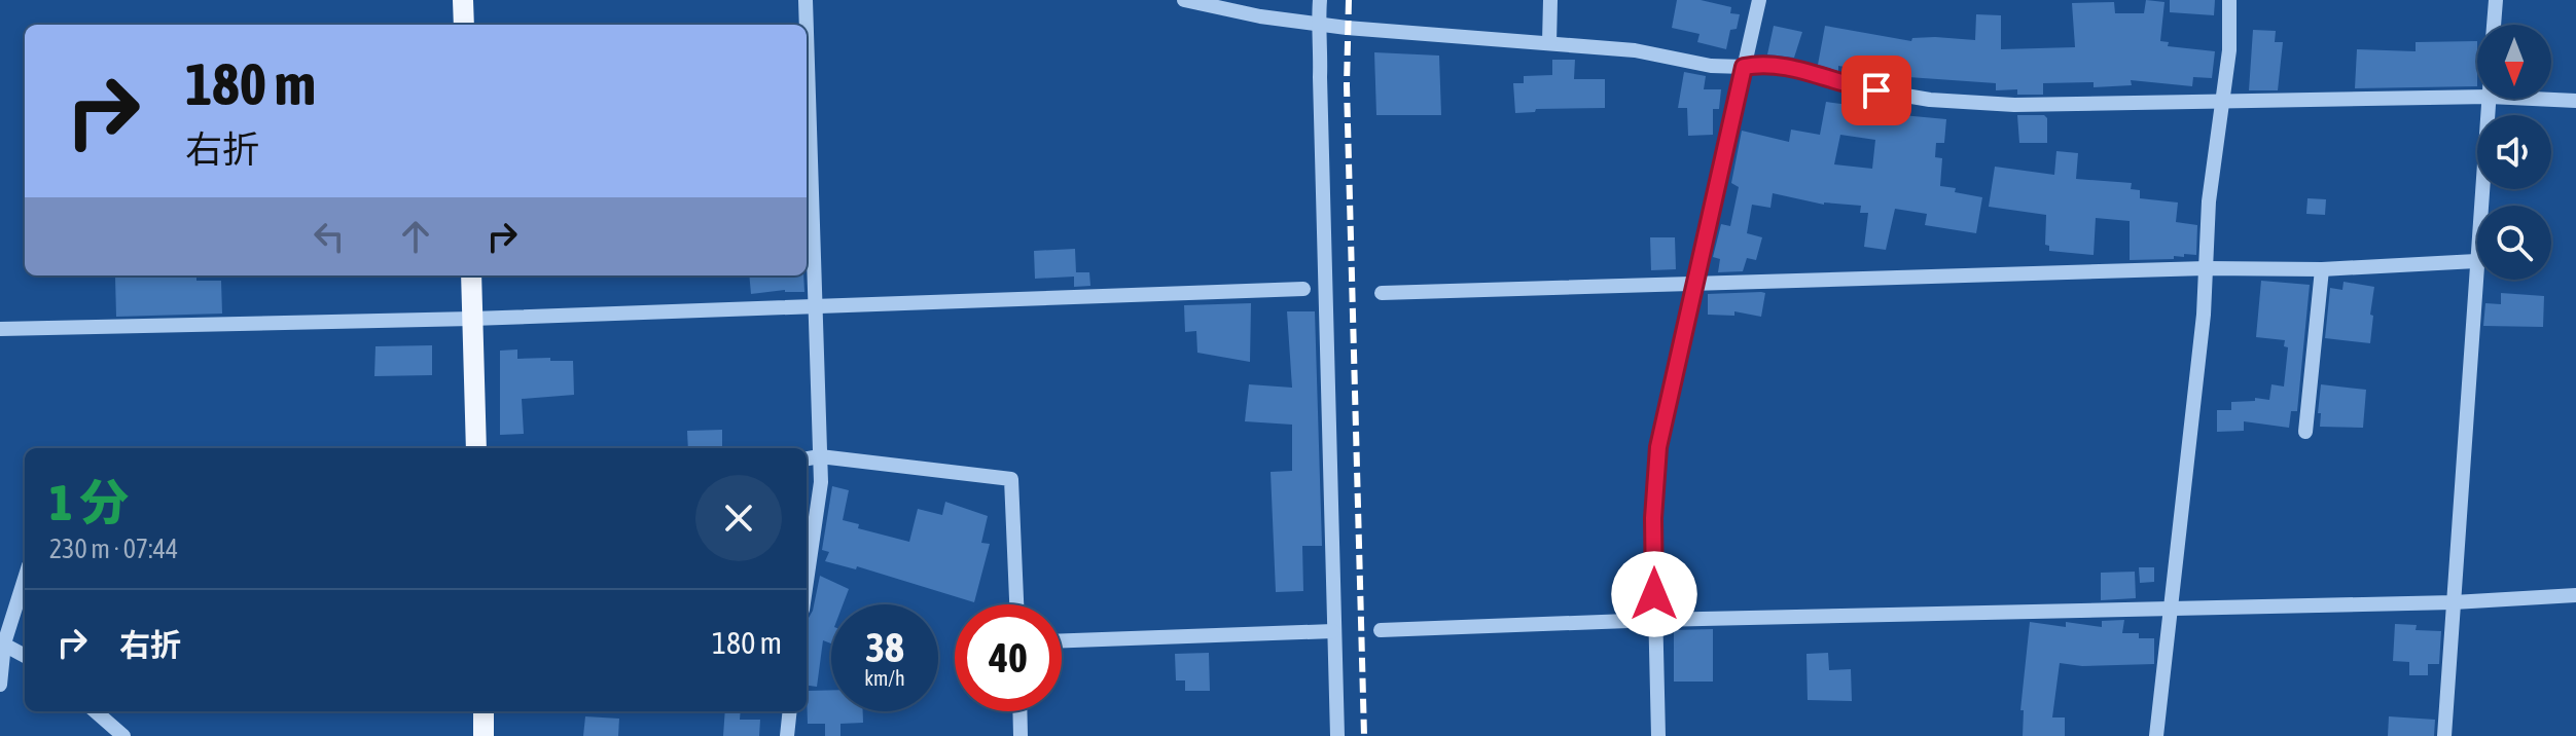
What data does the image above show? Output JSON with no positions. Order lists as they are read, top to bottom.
{
  "north": "bottom",
  "page": {
    "turn": ["180 m", "右折"],
    "heading": ["1 分", "230 m · 07:44"],
    "list": [
      {
        "name": "右折",
        "value": "180 m"
      }
    ],
    "speed": "38 km/h",
    "limit": "40"
  }
}
